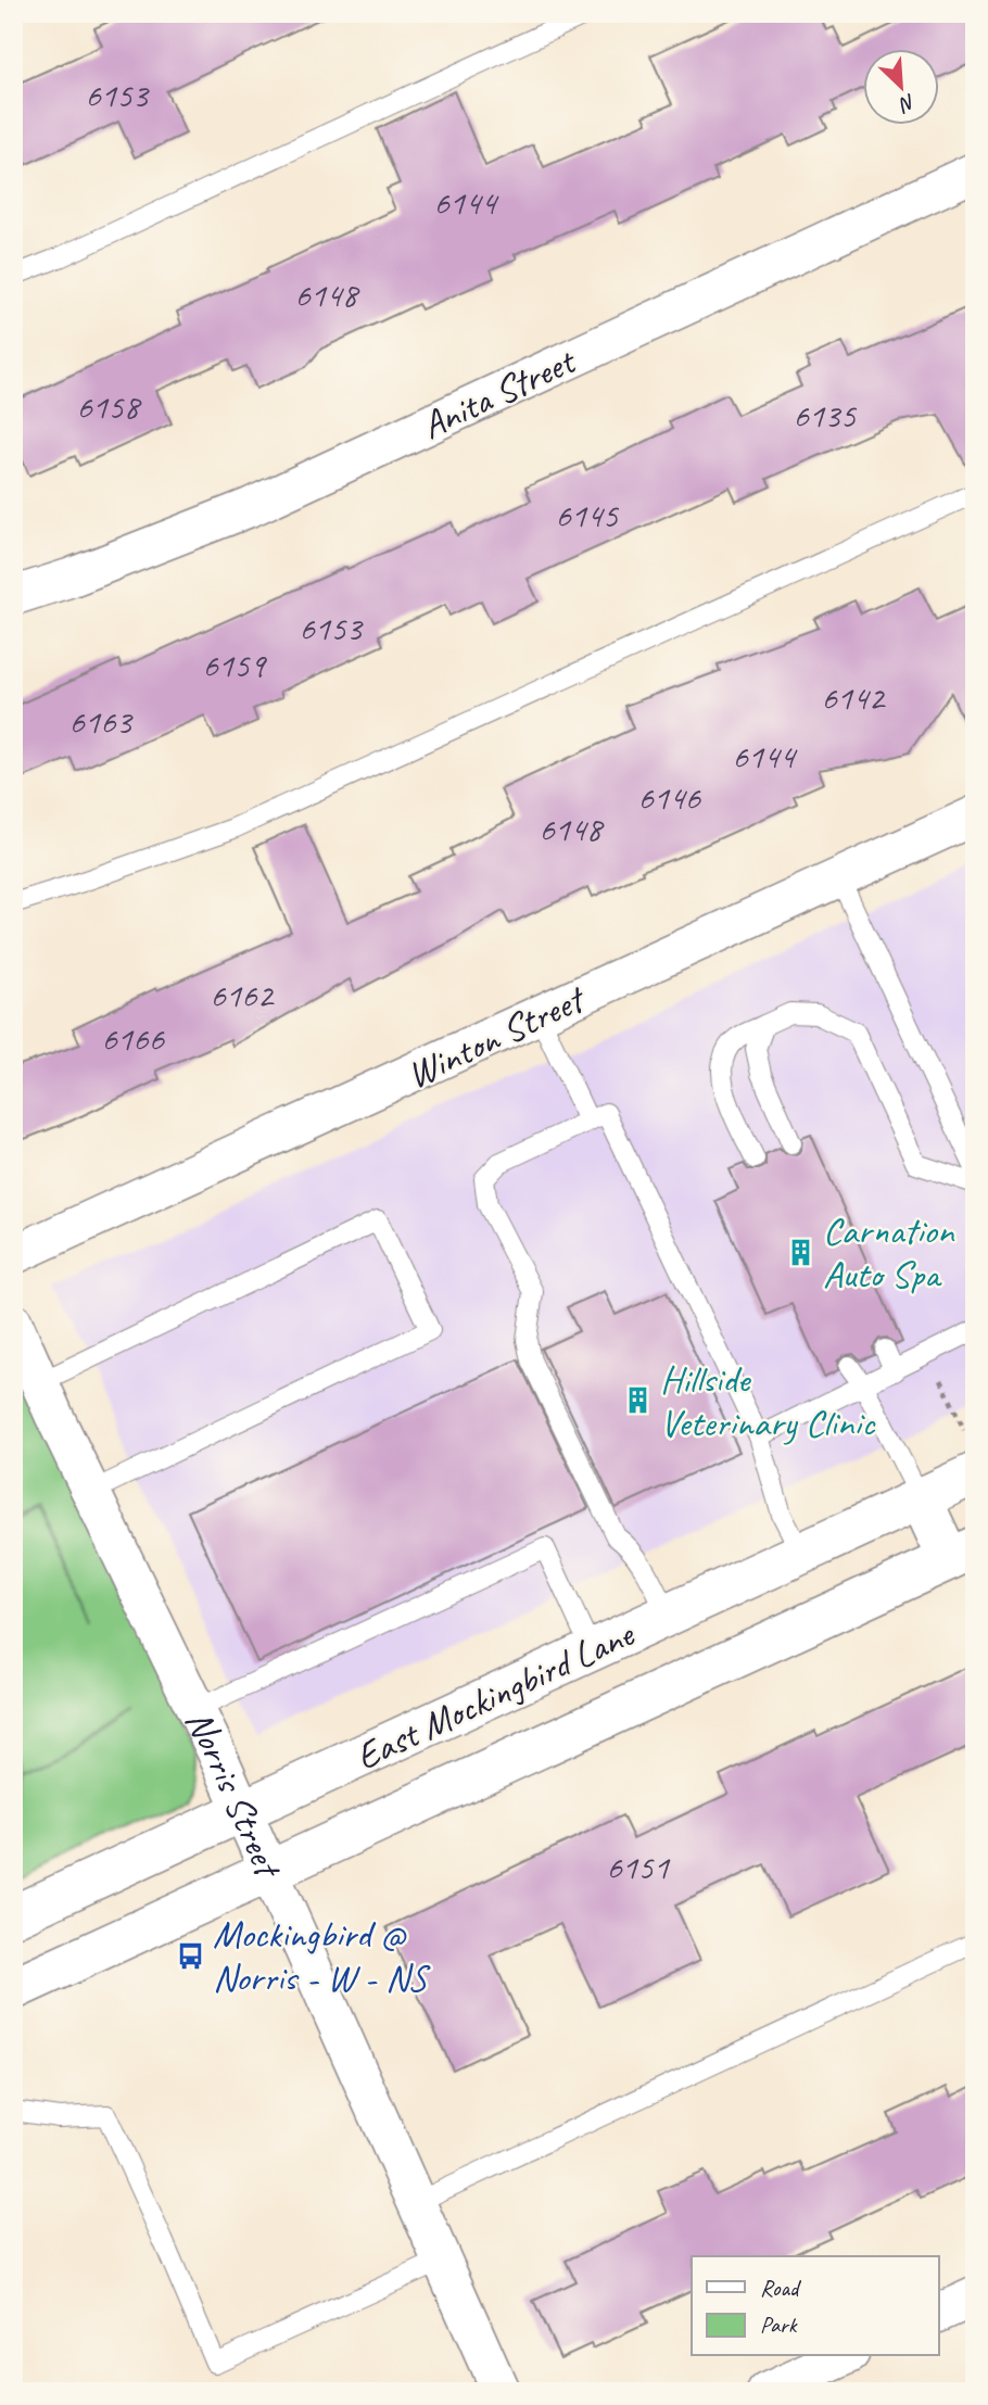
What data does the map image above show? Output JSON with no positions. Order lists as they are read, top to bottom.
{
  "streets": {
    "main road": ["East Mockingbird Lane"],
    "street": ["Anita Street", "Winton Street", "Norris Street"]
  },
  "crossings": [
    ["East Mockingbird Lane", "Norris Street"]
  ],
  "places": {
    "building": ["Carnation Auto Spa", "Hillside Veterinary Clinic"],
    "bus stop": ["Mockingbird @ Norris - W - NS"]
  },
  "house_numbers": [
    "6153",
    "6144",
    "6148",
    "6158",
    "6135",
    "6145",
    "6153",
    "6159",
    "6142",
    "6163",
    "6144",
    "6146",
    "6148",
    "6162",
    "6166",
    "6151"
  ],
  "legend": ["Road", "Park"],
  "north": "bottom right"
}
